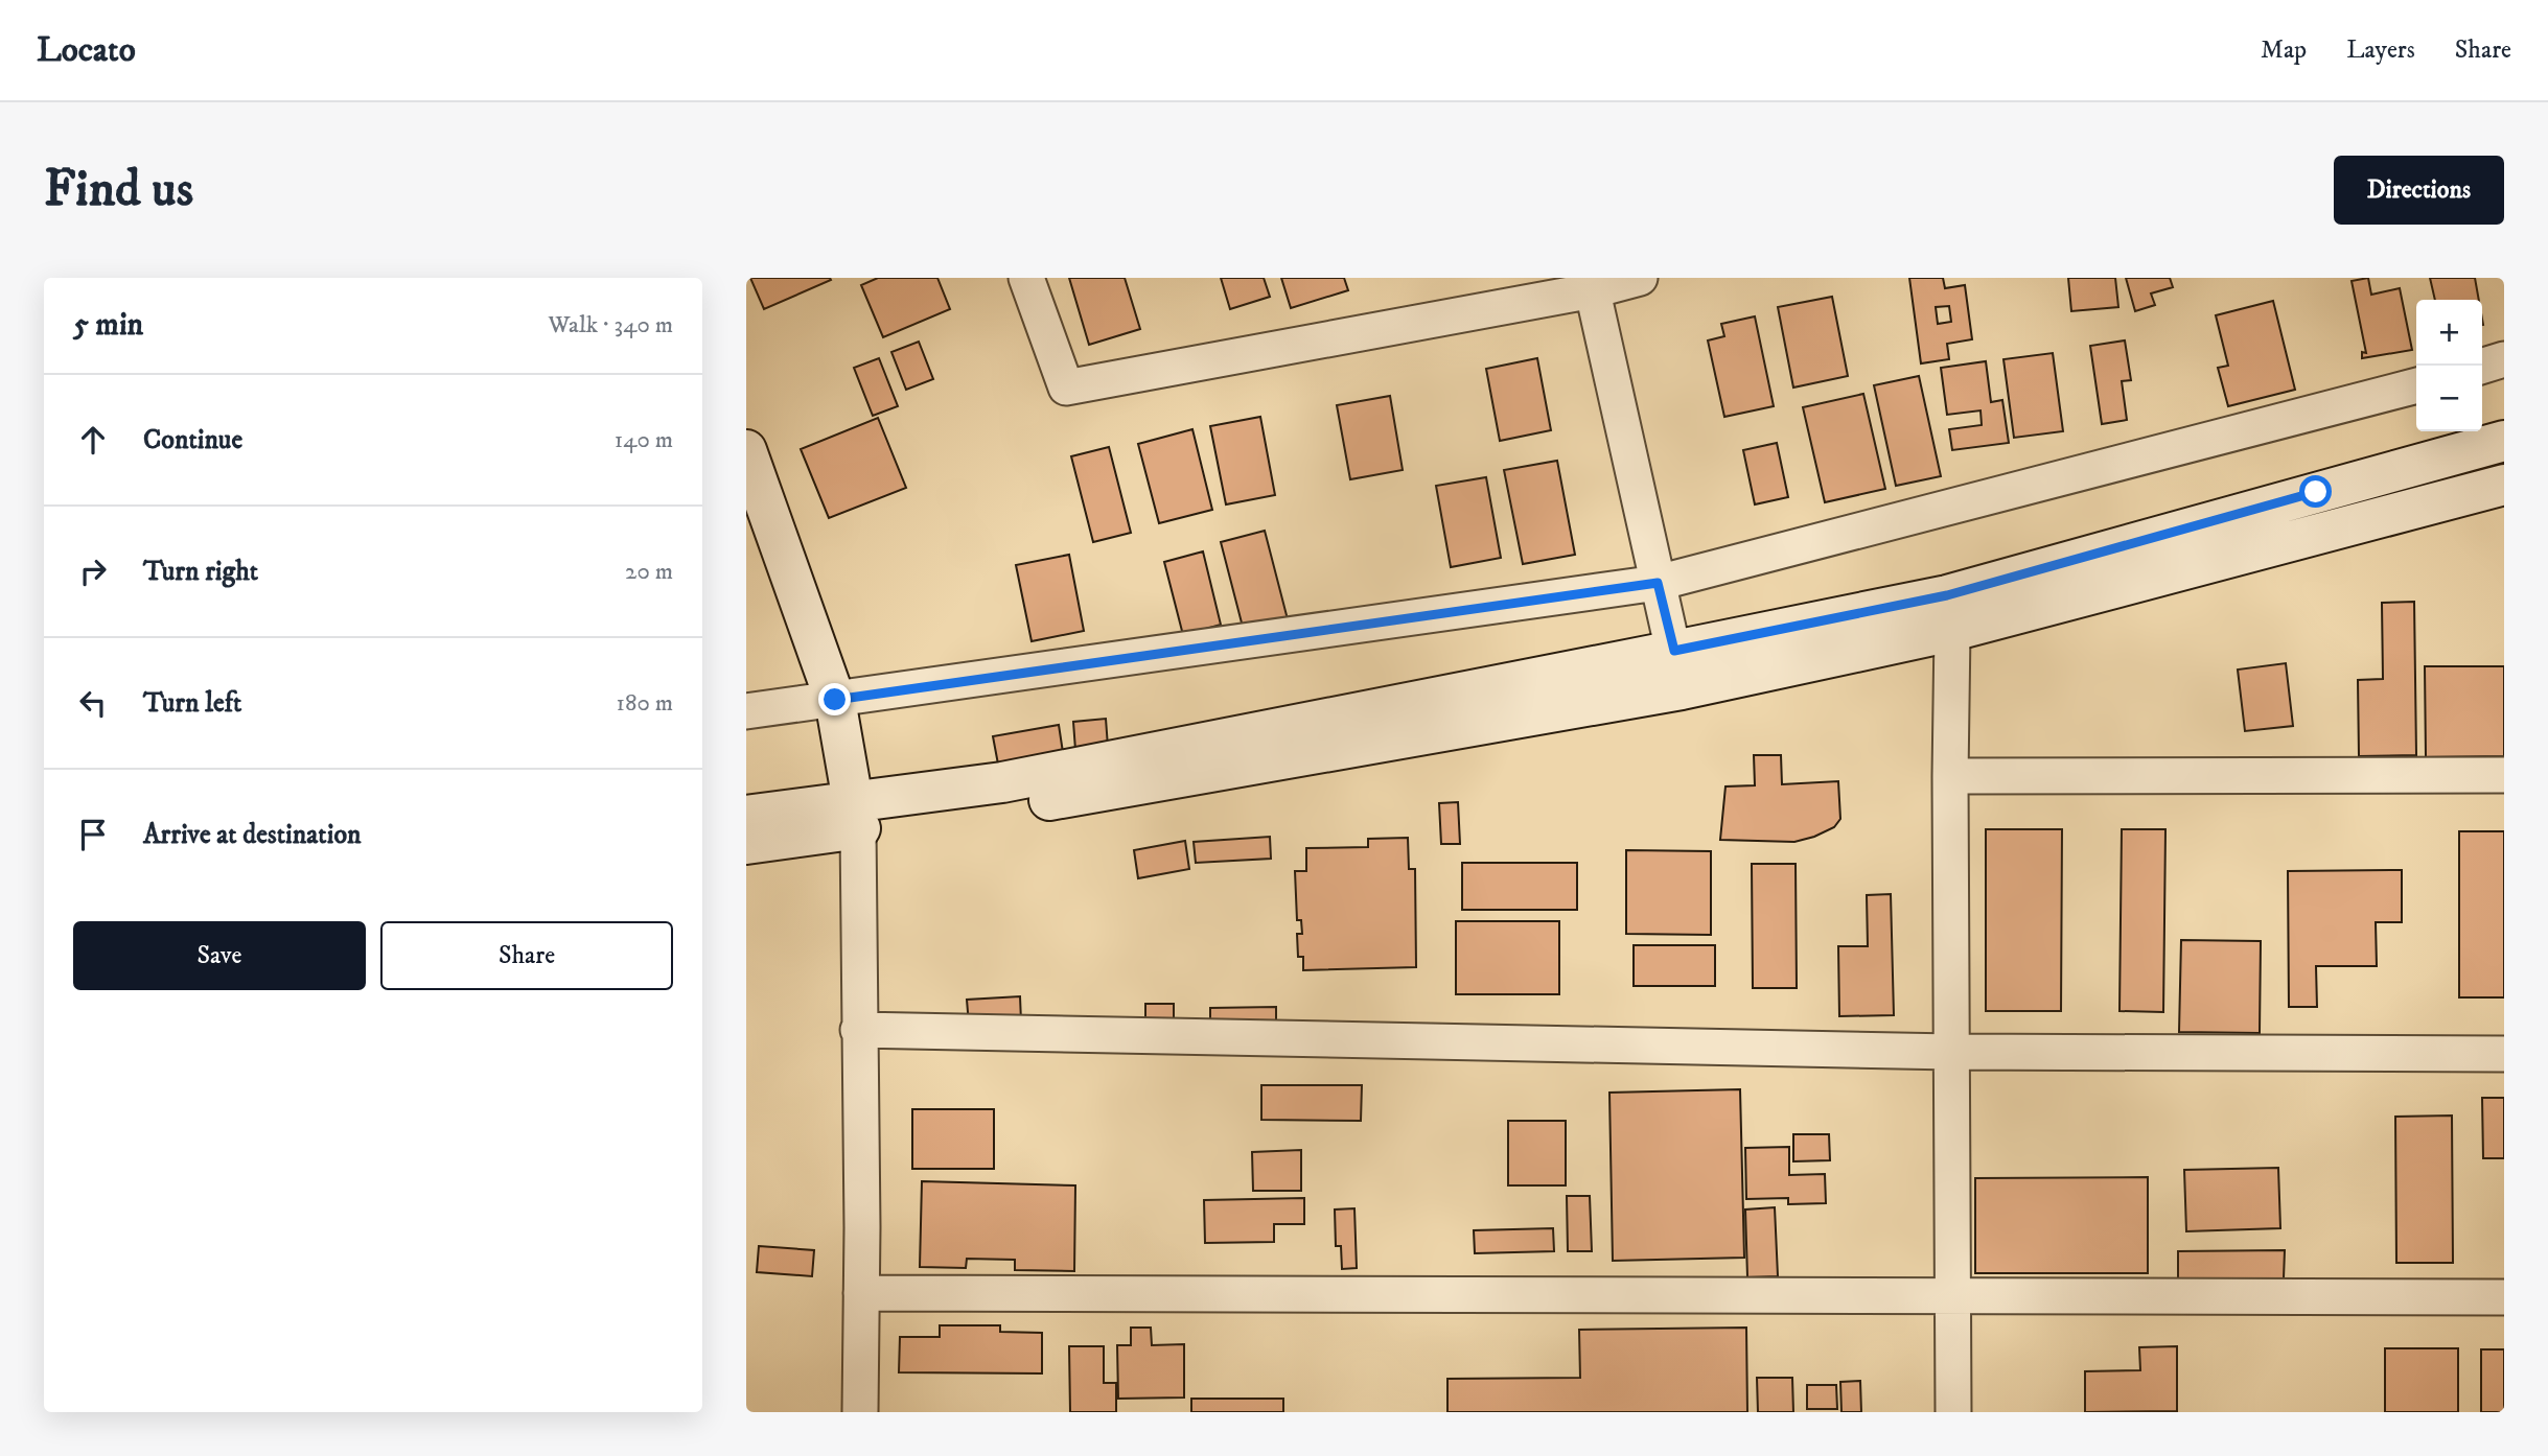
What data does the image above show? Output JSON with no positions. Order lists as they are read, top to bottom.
{
  "page": {
    "header": "Locato",
    "nav": ["Map", "Layers", "Share"],
    "buttons": [
      "Directions",
      ["Save", "Share"]
    ],
    "title": "Find us",
    "heading": ["5 min", "Walk · 340 m"],
    "map_buttons": ["+", "−"],
    "list": [
      ["Continue", "140 m"],
      ["Turn right", "20 m"],
      ["Turn left", "180 m"],
      "Arrive at destination"
    ]
  }
}
